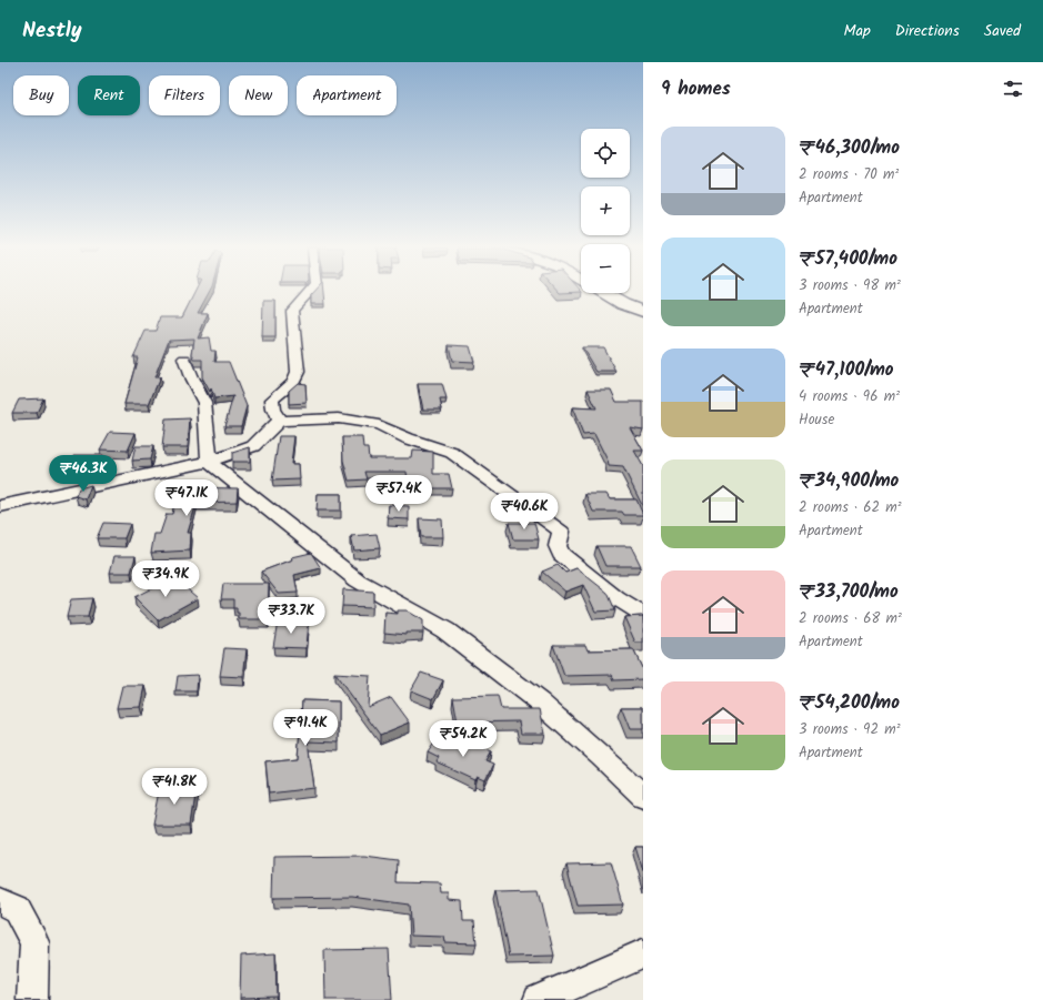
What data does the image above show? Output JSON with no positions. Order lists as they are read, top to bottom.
{
  "page": {
    "header": "Nestly",
    "nav": ["Map", "Directions", "Saved"],
    "heading": "9 homes",
    "chip": [
      "Buy",
      "Rent",
      "Filters",
      "New",
      "Apartment"
    ],
    "list": [
      {
        "name": "₹46,300/mo",
        "note": "2 rooms · 70 m² · Apartment"
      },
      {
        "name": "₹57,400/mo",
        "note": "3 rooms · 98 m² · Apartment"
      },
      {
        "name": "₹47,100/mo",
        "note": "4 rooms · 96 m² · House"
      },
      {
        "name": "₹34,900/mo",
        "note": "2 rooms · 62 m² · Apartment"
      },
      {
        "name": "₹33,700/mo",
        "note": "2 rooms · 68 m² · Apartment"
      },
      {
        "name": "₹54,200/mo",
        "note": "3 rooms · 92 m² · Apartment"
      }
    ],
    "map_buttons": ["+", "−"],
    "price": [
      "₹46.3K",
      "₹57.4K",
      "₹47.1K",
      "₹40.6K",
      "₹34.9K",
      "₹33.7K",
      "₹91.4K",
      "₹54.2K",
      "₹41.8K"
    ]
  }
}
